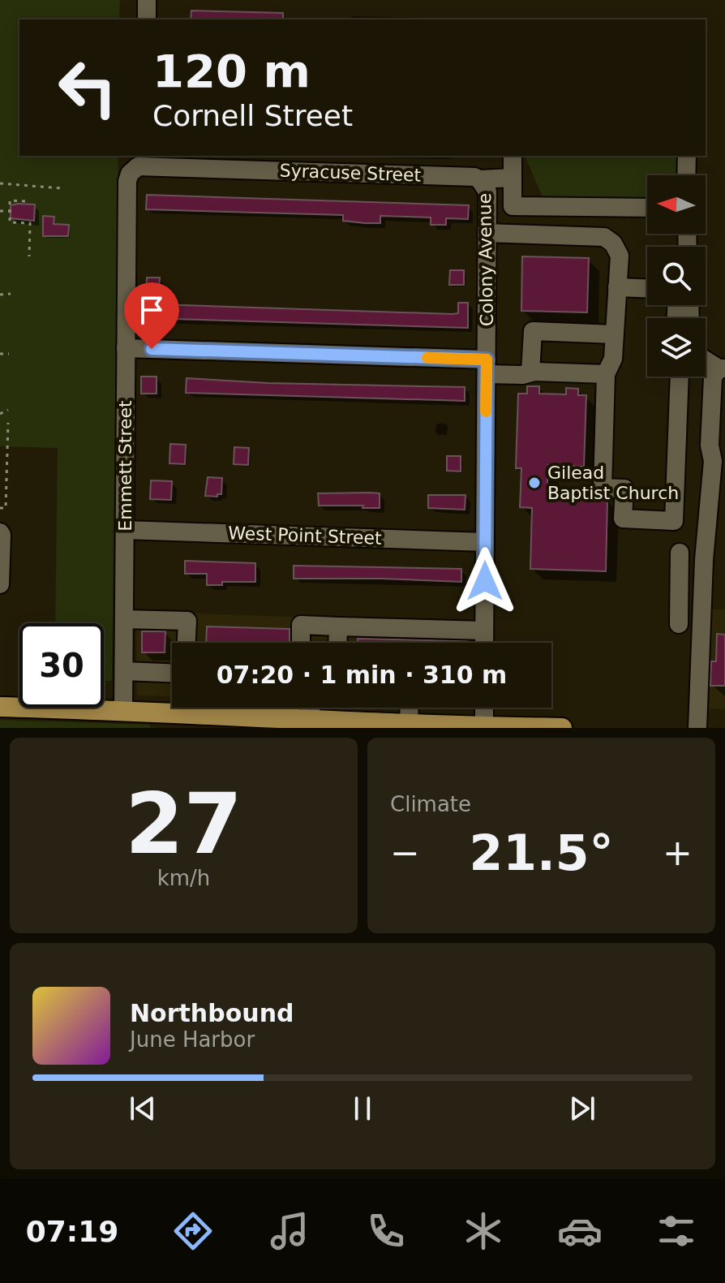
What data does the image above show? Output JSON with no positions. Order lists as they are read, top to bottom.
{
  "streets": {
    "street": [
      "Syracuse Street",
      "Colony Avenue",
      "Emmett Street",
      "West Point Street"
    ]
  },
  "crossings": [
    ["Syracuse Street", "Colony Avenue"],
    ["Syracuse Street", "Emmett Street"],
    ["Colony Avenue", "West Point Street"],
    ["Emmett Street", "West Point Street"]
  ],
  "places": ["Gilead Baptist Church"],
  "north": "left",
  "page": {
    "turn": ["120 m", "Cornell Street"],
    "limit": "30",
    "trip": "07:20 · 1 min · 310 m",
    "tile": [
      ["27", "km/h"],
      "Climate"
    ],
    "heat": ["−", "21.5°", "+"],
    "song": ["Northbound", "June Harbor"],
    "tabs": "07:19"
  }
}
